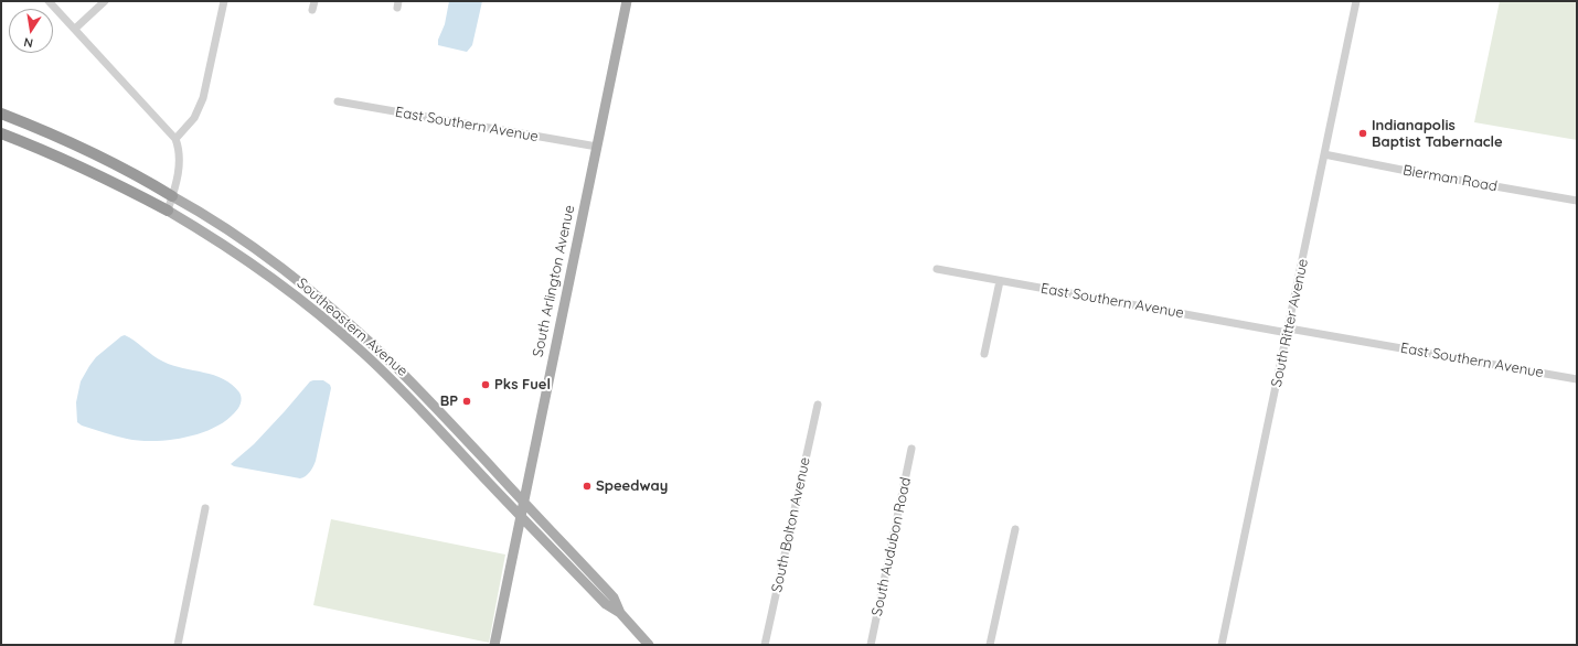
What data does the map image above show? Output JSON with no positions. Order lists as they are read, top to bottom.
{
  "streets": {
    "main road": ["South Arlington Avenue", "Southeastern Avenue"],
    "street": [
      "East Southern Avenue",
      "Bierman Road",
      "South Ritter Avenue",
      "South Bolton Avenue",
      "South Audubon Road"
    ]
  },
  "crossings": [
    ["East Southern Avenue", "South Arlington Avenue"],
    ["East Southern Avenue", "South Ritter Avenue"],
    ["Bierman Road", "South Ritter Avenue"],
    ["South Arlington Avenue", "Southeastern Avenue"]
  ],
  "places": [
    "Indianapolis Baptist Tabernacle",
    "Pks Fuel",
    "BP",
    "Speedway"
  ],
  "north": "bottom"
}
